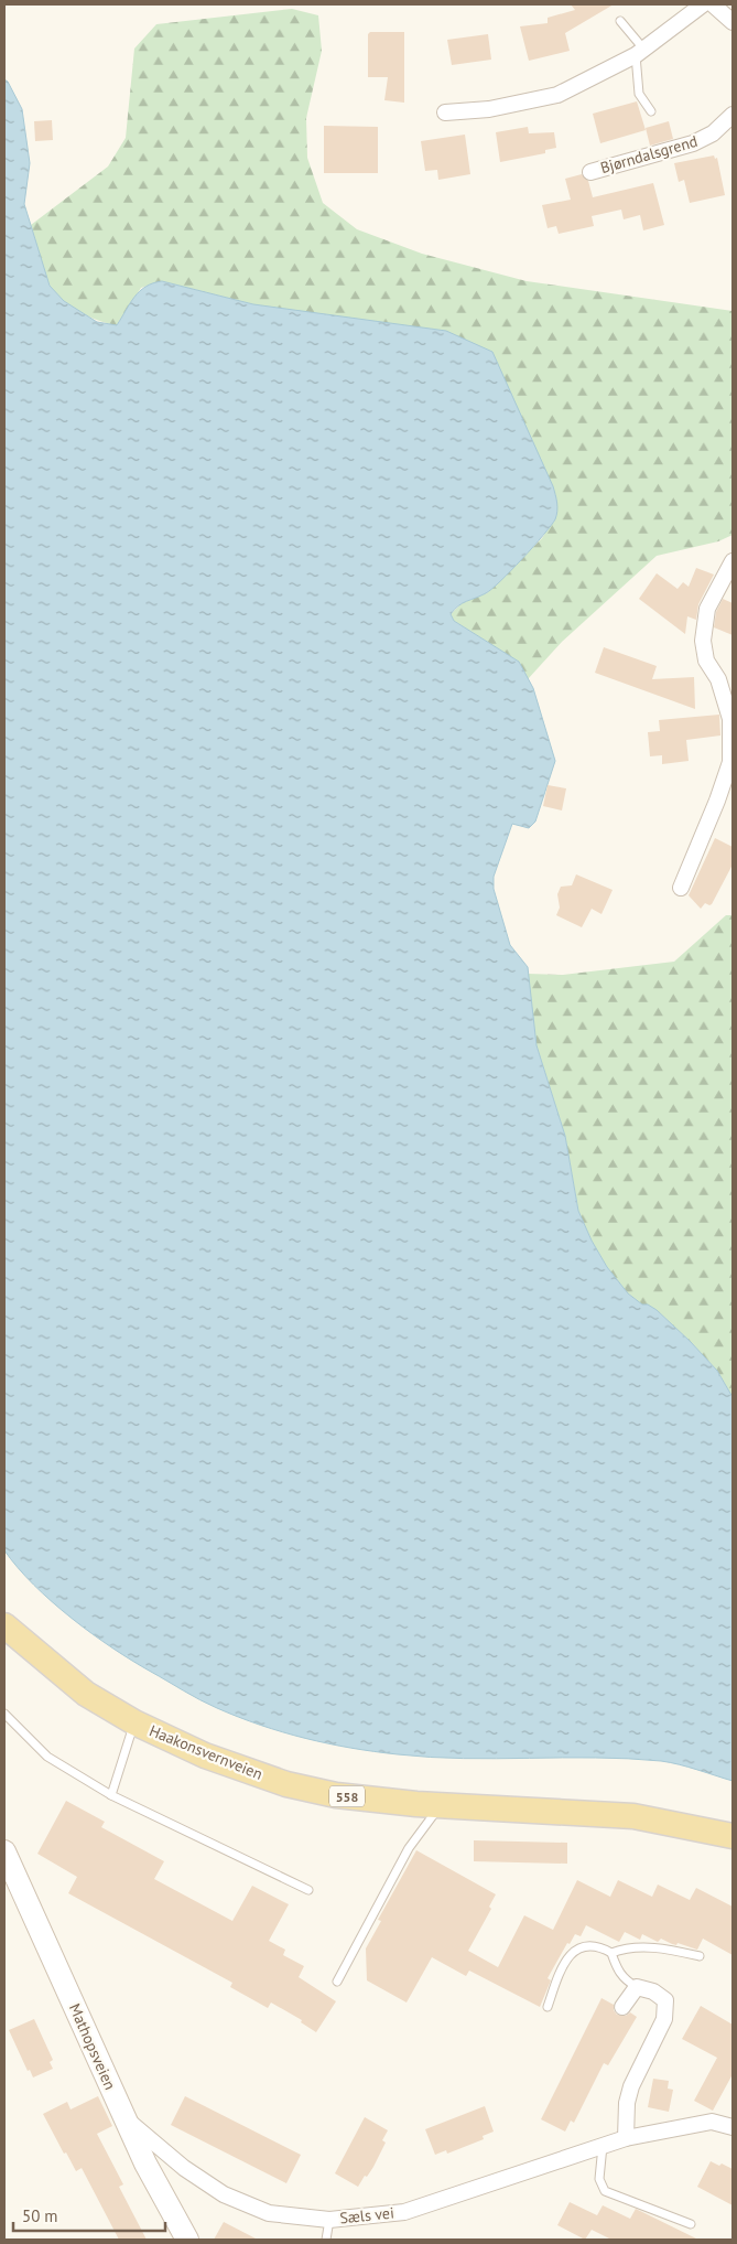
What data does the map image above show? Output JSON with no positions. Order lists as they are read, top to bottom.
{
  "streets": {
    "main road": ["Haakonsvernveien", "558", "Mathopsveien"],
    "street": ["Bjørndalsgrend", "Sæls vei"]
  },
  "crossings": [
    ["Mathopsveien", "Sæls vei"]
  ],
  "scale_bar": "50 m"
}
